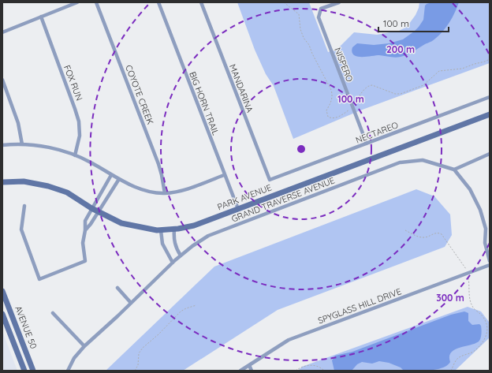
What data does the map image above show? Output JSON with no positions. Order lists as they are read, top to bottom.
{
  "streets": {
    "street": [
      "NISPERO",
      "FOX RUN",
      "MANDARINA",
      "COYOTE CREEK",
      "BIG HORN TRAIL",
      "NECTAREO",
      "PARK AVENUE",
      "GRAND TRAVERSE AVENUE",
      "SPYGLASS HILL DRIVE",
      "AVENUE 50"
    ]
  },
  "crossings": [
    ["NISPERO", "NECTAREO"],
    ["MANDARINA", "NECTAREO"],
    ["BIG HORN TRAIL", "PARK AVENUE"]
  ],
  "scale_bar": "100 m",
  "rings": ["200 m", "100 m", "300 m"]
}
